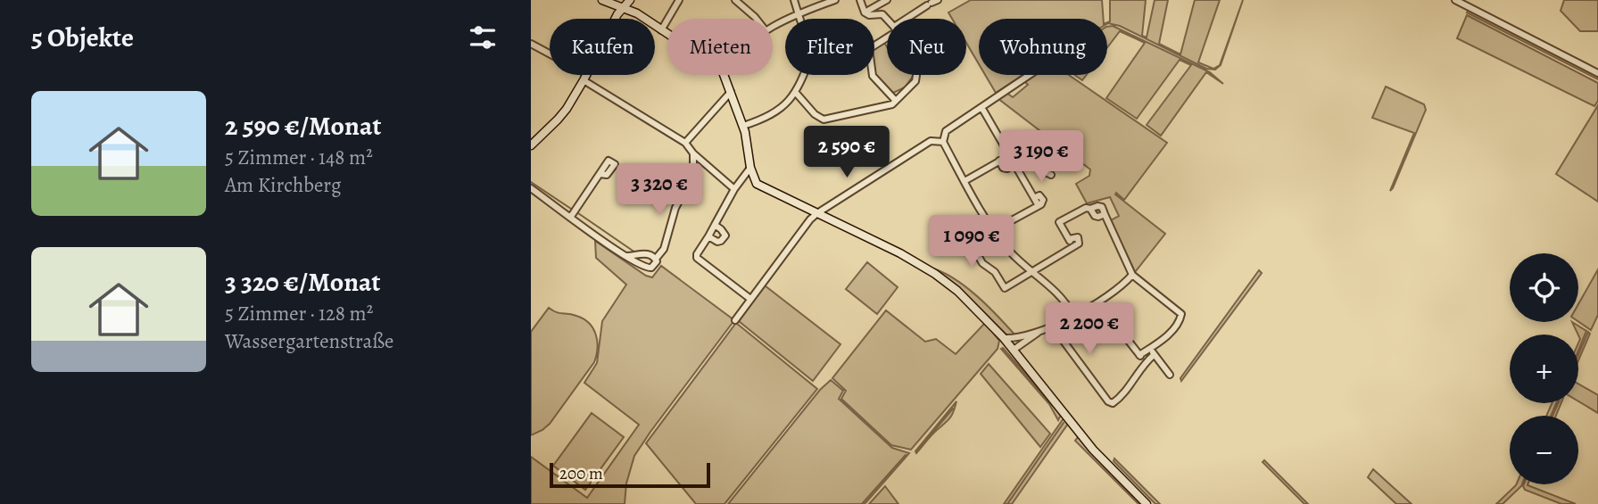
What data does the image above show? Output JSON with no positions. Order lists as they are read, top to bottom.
{
  "scale_bar": "200 m",
  "page": {
    "heading": "5 Objekte",
    "chip": [
      "Kaufen",
      "Mieten",
      "Filter",
      "Neu",
      "Wohnung"
    ],
    "list": [
      {
        "name": "2 590 €/Monat",
        "note": "5 Zimmer · 148 m² · Am Kirchberg"
      },
      {
        "name": "3 320 €/Monat",
        "note": "5 Zimmer · 128 m² · Wassergartenstraße"
      }
    ],
    "price": [
      "2 590 €",
      "3 190 €",
      "3 320 €",
      "1 090 €",
      "2 200 €"
    ],
    "map_buttons": ["+", "−"],
    "scale": "200 m"
  }
}
